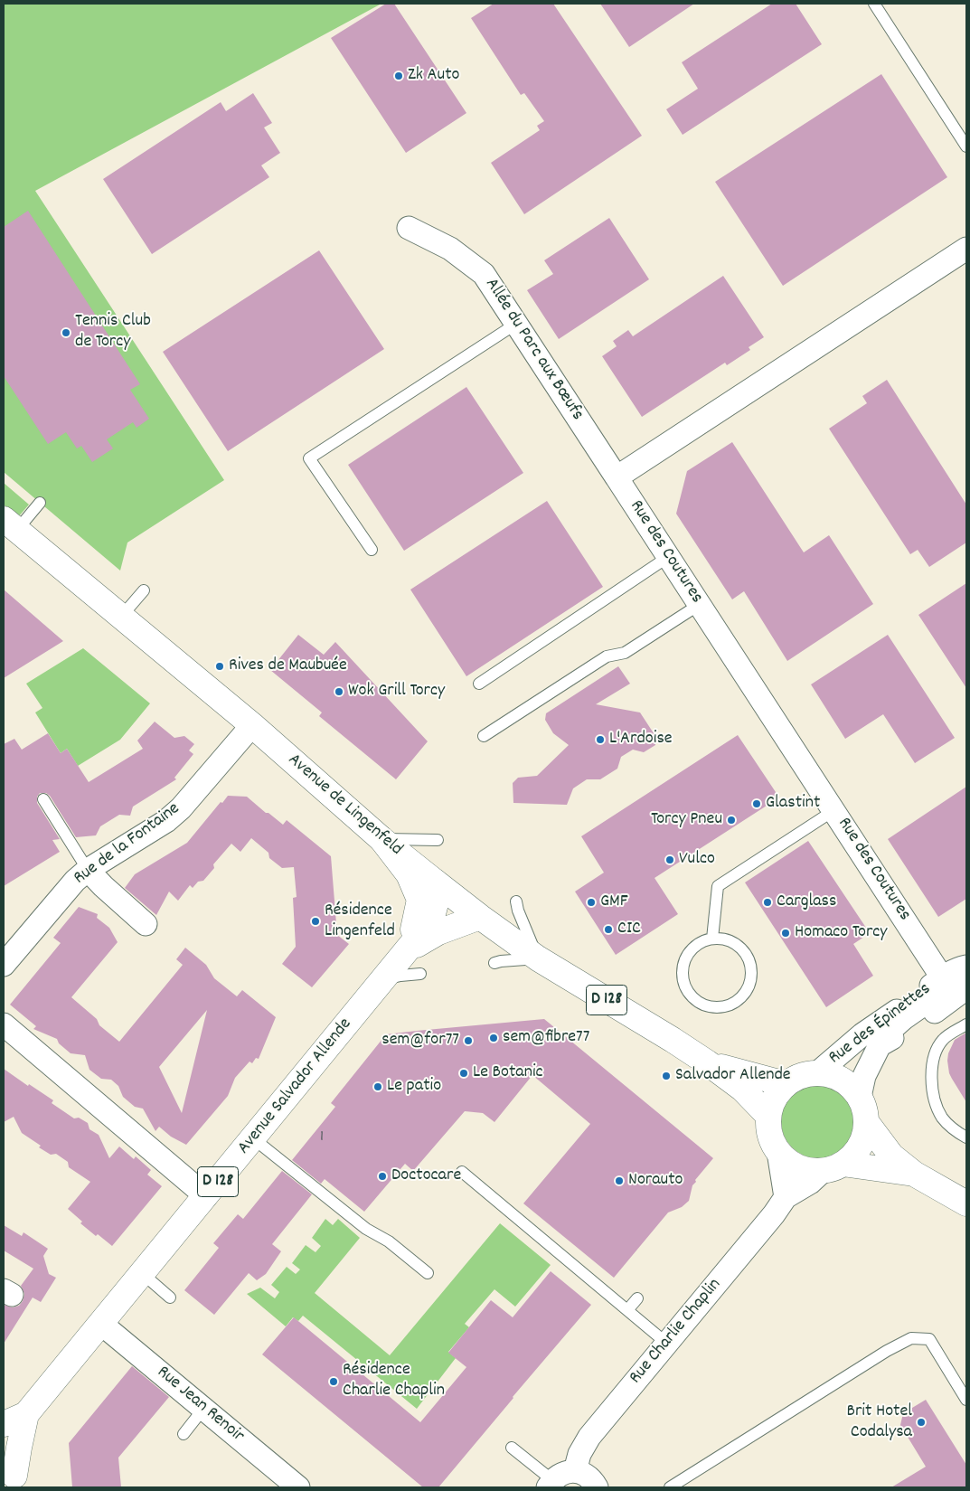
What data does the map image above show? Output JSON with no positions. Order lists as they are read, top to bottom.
{
  "streets": {
    "main road": ["Avenue de Lingenfeld", "D 128", "Avenue Salvador Allende"],
    "street": [
      "Allée du Parc aux Bœufs",
      "Rue des Coutures",
      "Rue de la Fontaine",
      "Rue des Épinettes",
      "Rue Charlie Chaplin",
      "Rue Jean Renoir"
    ]
  },
  "crossings": [
    ["Allée du Parc aux Bœufs", "Rue des Coutures"],
    ["Rue des Coutures", "Rue des Épinettes"],
    ["Avenue de Lingenfeld", "Rue de la Fontaine"],
    ["Avenue de Lingenfeld", "Rue des Épinettes"],
    ["Avenue de Lingenfeld", "Avenue Salvador Allende"],
    ["Avenue de Lingenfeld", "Rue Charlie Chaplin"],
    ["Rue des Épinettes", "Rue Charlie Chaplin"],
    ["Avenue Salvador Allende", "Rue Jean Renoir"]
  ],
  "places": [
    "Zk Auto",
    "Tennis Club de Torcy",
    "Rives de Maubuée",
    "Wok Grill Torcy",
    "L'Ardoise",
    "Glastint",
    "Torcy Pneu",
    "Vulco",
    "GMF",
    "Carglass",
    "Résidence Lingenfeld",
    "CIC",
    "Homaco Torcy",
    "sem@fibre77",
    "sem@for77",
    "Le Botanic",
    "Salvador Allende",
    "Le patio",
    "Doctocare",
    "Norauto",
    "Résidence Charlie Chaplin",
    "Brit Hotel Codalysa"
  ],
  "house_numbers": ["1"]
}
